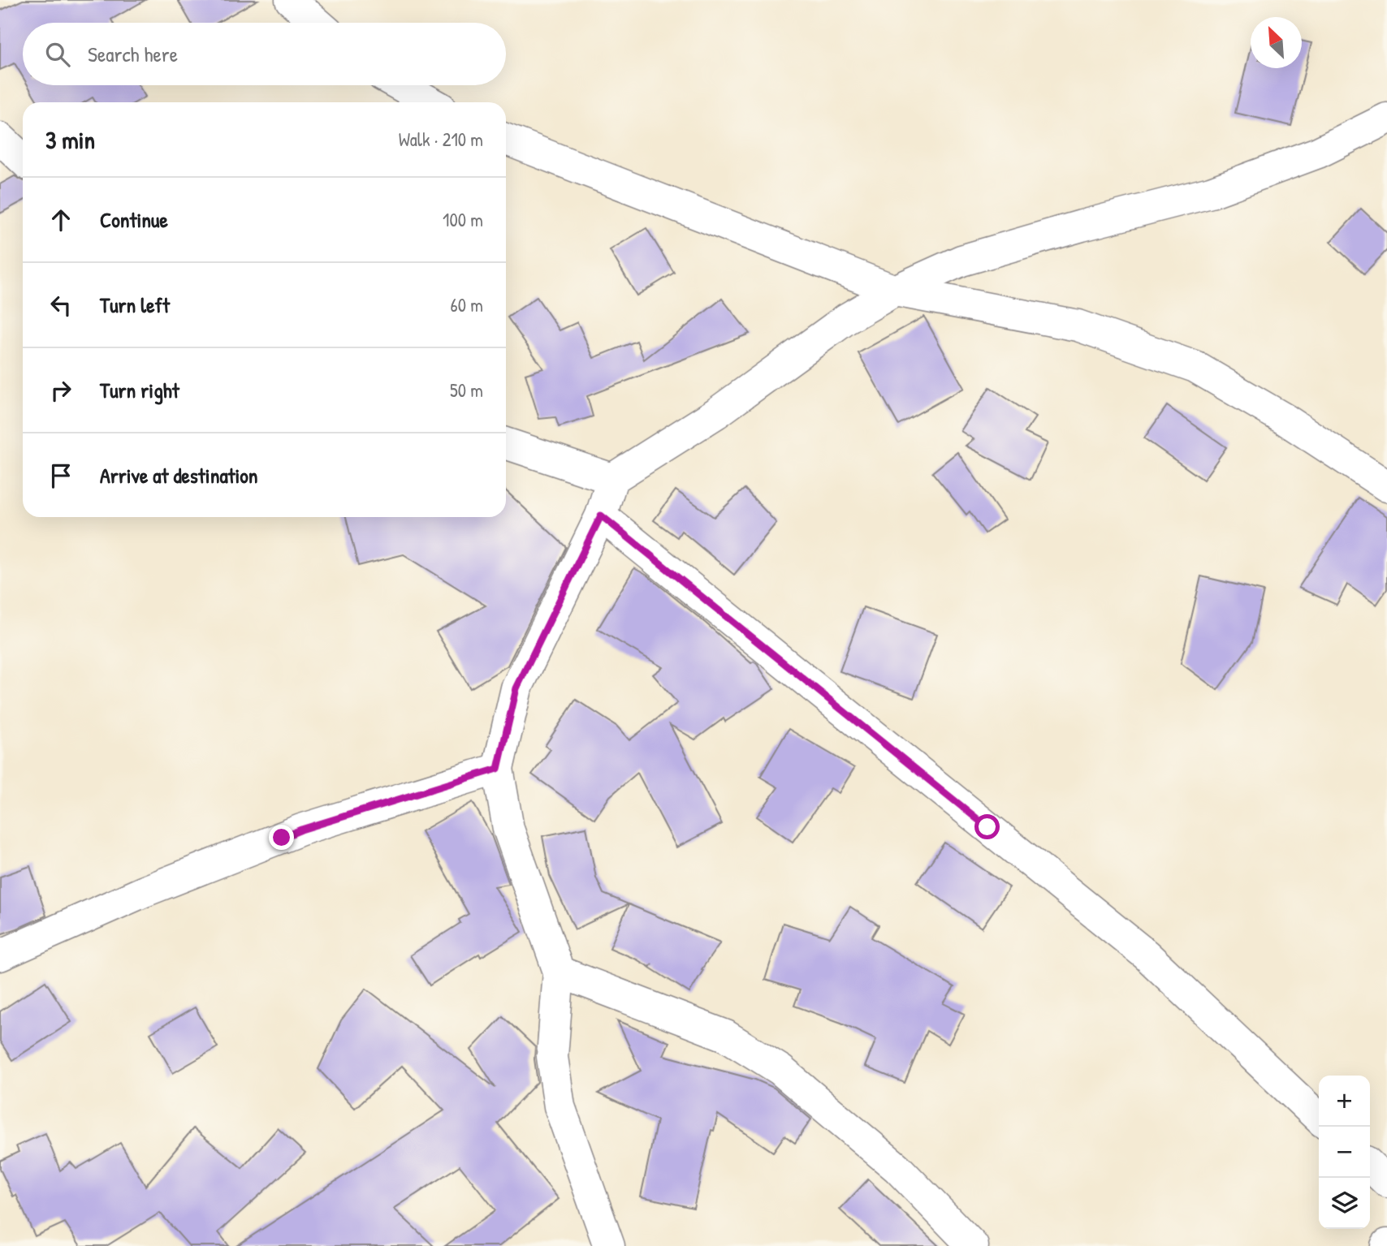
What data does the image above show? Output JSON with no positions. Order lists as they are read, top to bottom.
{
  "north": "top left",
  "page": {
    "search": "Search here",
    "heading": ["3 min", "Walk · 210 m"],
    "list": [
      ["Continue", "100 m"],
      ["Turn left", "60 m"],
      ["Turn right", "50 m"],
      "Arrive at destination"
    ],
    "map_buttons": ["+", "−"]
  }
}
